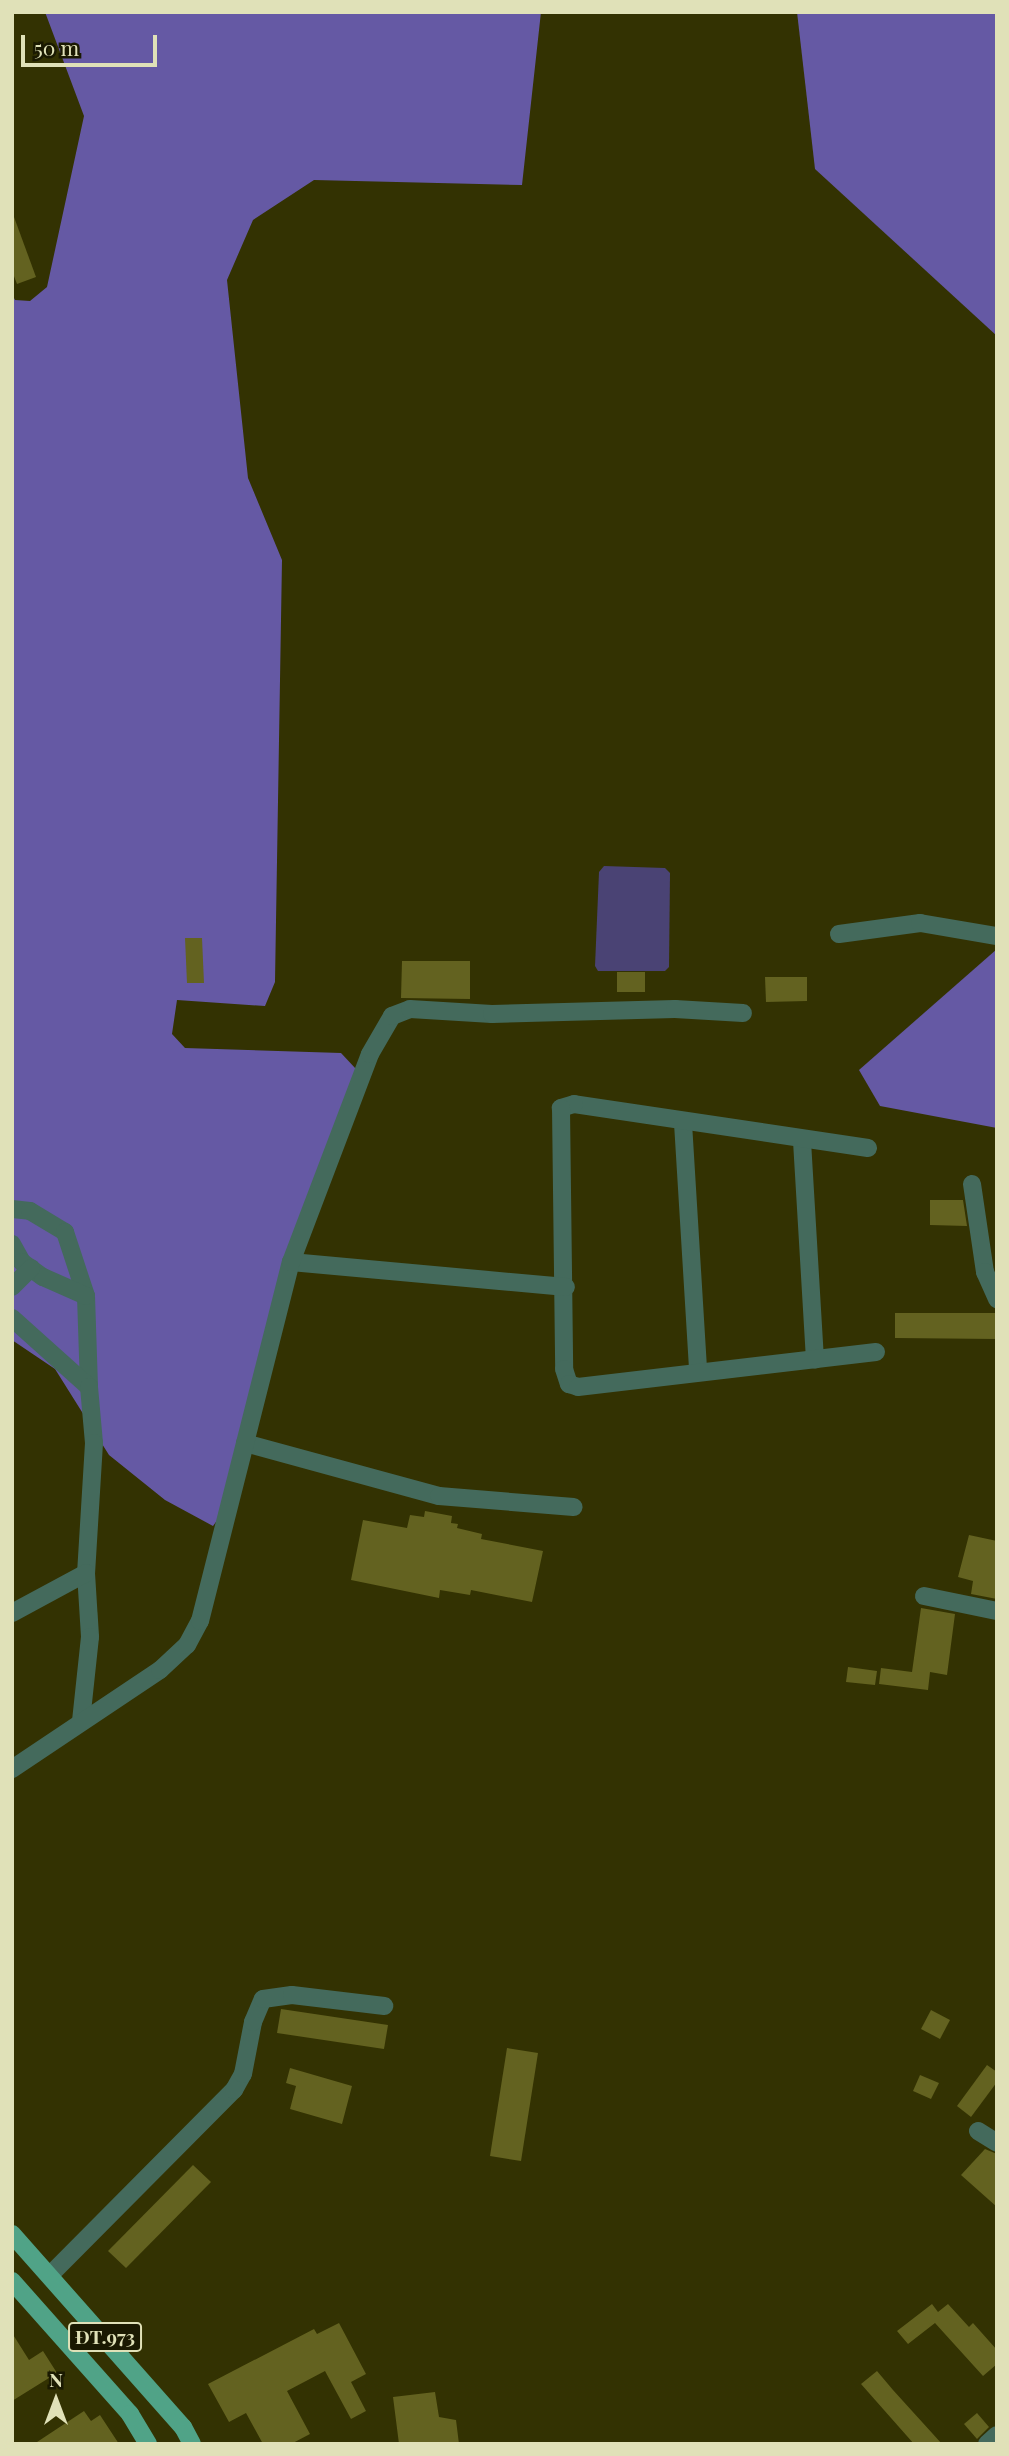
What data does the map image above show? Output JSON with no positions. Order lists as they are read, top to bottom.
{
  "streets": {
    "main road": ["ĐT.973"]
  },
  "scale_bar": "50 m",
  "north": "top"
}
